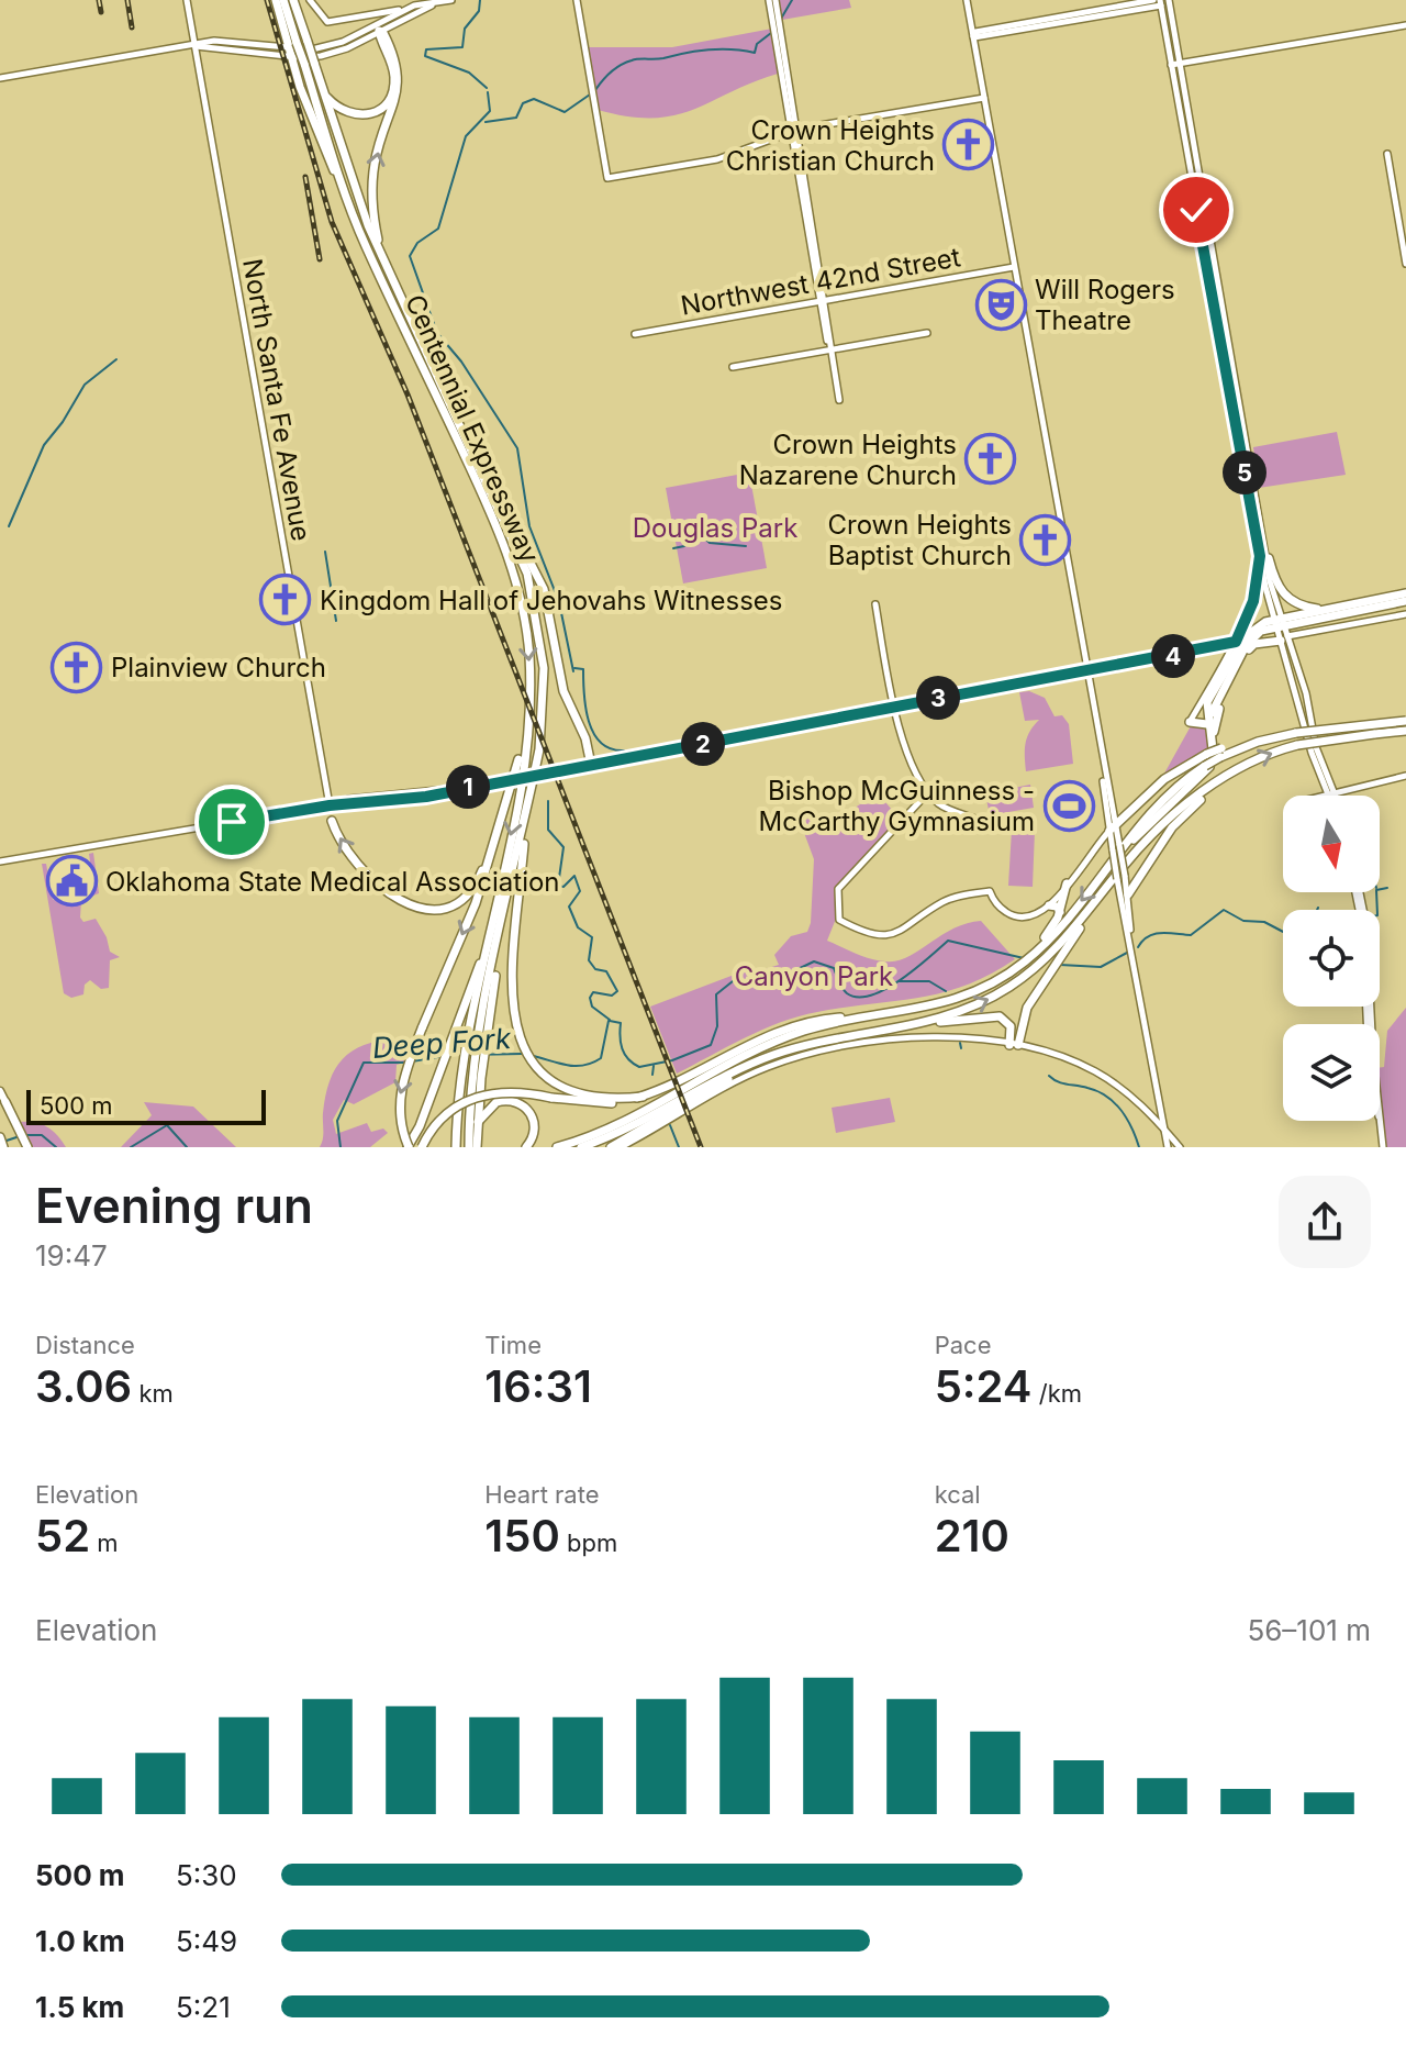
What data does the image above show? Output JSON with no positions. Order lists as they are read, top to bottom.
{
  "streets": {
    "highway": ["Centennial Expressway"],
    "main road": ["Northwest 42nd Street", "North Santa Fe Avenue"]
  },
  "water": ["Deep Fork"],
  "parks": ["Douglas Park", "Canyon Park"],
  "places": {
    "church": [
      "Crown Heights Christian Church",
      "Crown Heights Nazarene Church",
      "Crown Heights Baptist Church",
      "Kingdom Hall of Jehovahs Witnesses",
      "Plainview Church"
    ],
    "theatre": ["Will Rogers Theatre"],
    "sports": ["Bishop McGuinness - McCarthy Gymnasium"],
    "public building": ["Oklahoma State Medical Association"]
  },
  "scale_bar": "500 m",
  "north": "bottom",
  "page": {
    "pins": [
      "5",
      "4",
      "3",
      "2",
      "1"
    ],
    "scale": "500 m",
    "heading": ["Evening run", "19:47"],
    "stats": [
      ["Distance", "3.06 km"],
      ["Time", "16:31"],
      ["Pace", "5:24 /km"],
      ["Elevation", "52 m"],
      ["Heart rate", "150 bpm"],
      ["kcal", "210"]
    ],
    "chart": ["Elevation", "56–101 m"],
    "list": [
      {
        "name": "500 m",
        "note": "5:30"
      },
      {
        "name": "1.0 km",
        "note": "5:49"
      },
      {
        "name": "1.5 km",
        "note": "5:21"
      }
    ]
  }
}
